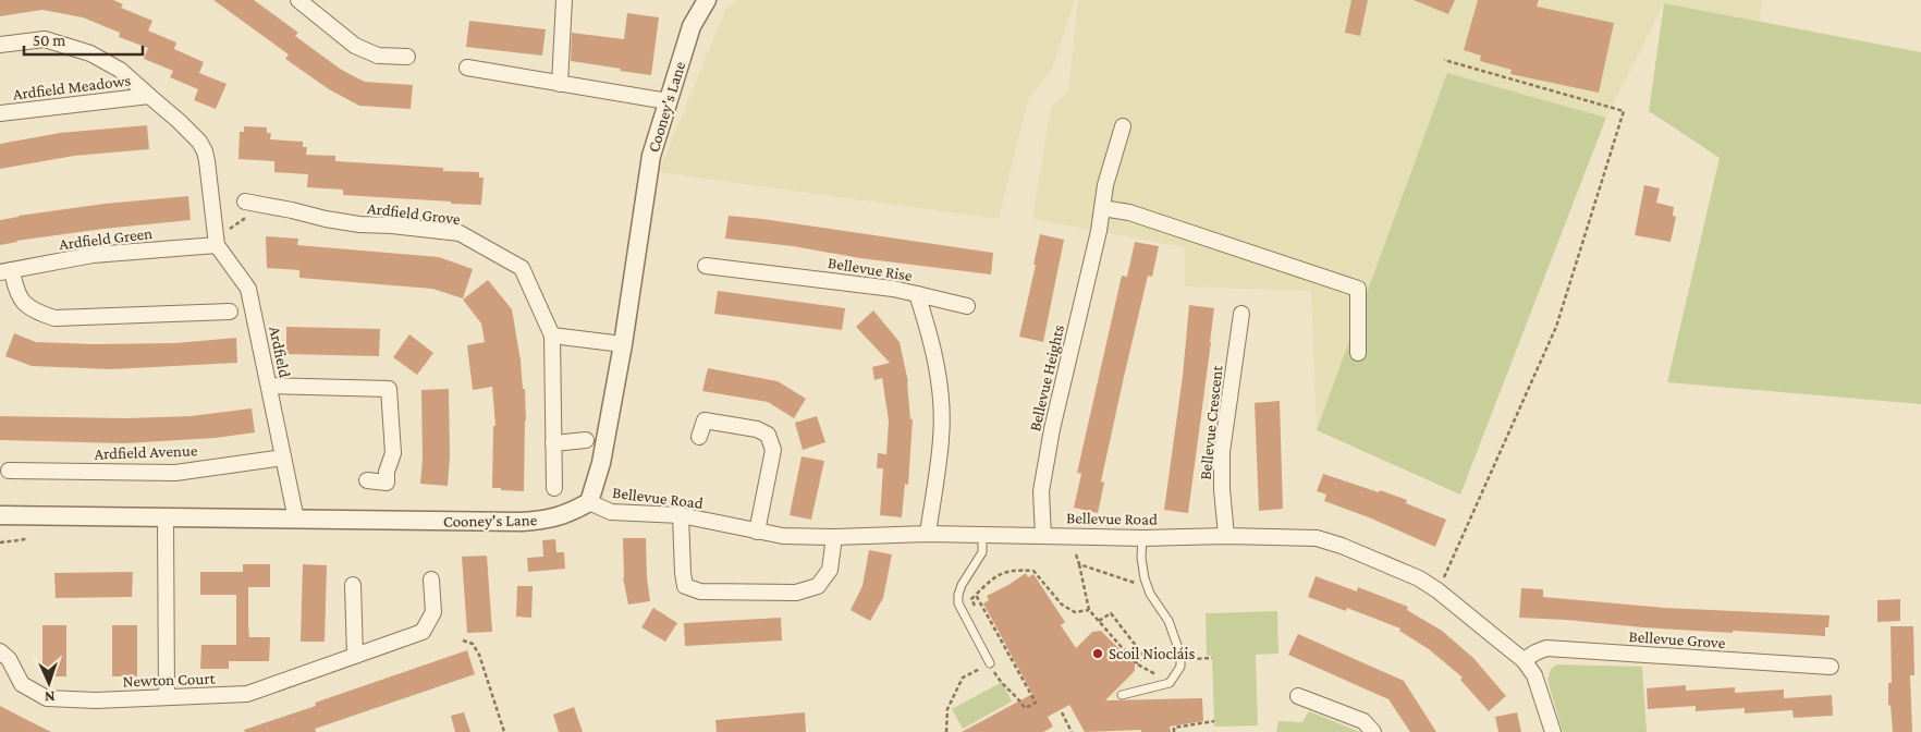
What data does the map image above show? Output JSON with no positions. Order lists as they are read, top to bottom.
{
  "streets": {
    "street": [
      "Ardfield Meadows",
      "Cooney's Lane",
      "Ardfield Grove",
      "Ardfield Green",
      "Bellevue Rise",
      "Ardfield",
      "Bellevue Heights",
      "Bellevue Crescent",
      "Ardfield Avenue",
      "Bellevue Road",
      "Bellevue Grove",
      "Newton Court"
    ]
  },
  "crossings": [
    ["Ardfield Meadows", "Ardfield"],
    ["Cooney's Lane", "Ardfield"],
    ["Cooney's Lane", "Bellevue Road"],
    ["Ardfield Green", "Ardfield"],
    ["Bellevue Rise", "Bellevue Road"],
    ["Ardfield", "Ardfield Avenue"],
    ["Bellevue Heights", "Bellevue Road"],
    ["Bellevue Crescent", "Bellevue Road"],
    ["Bellevue Road", "Bellevue Grove"]
  ],
  "places": ["Scoil Niocláis"],
  "scale_bar": "50 m",
  "north": "bottom"
}
